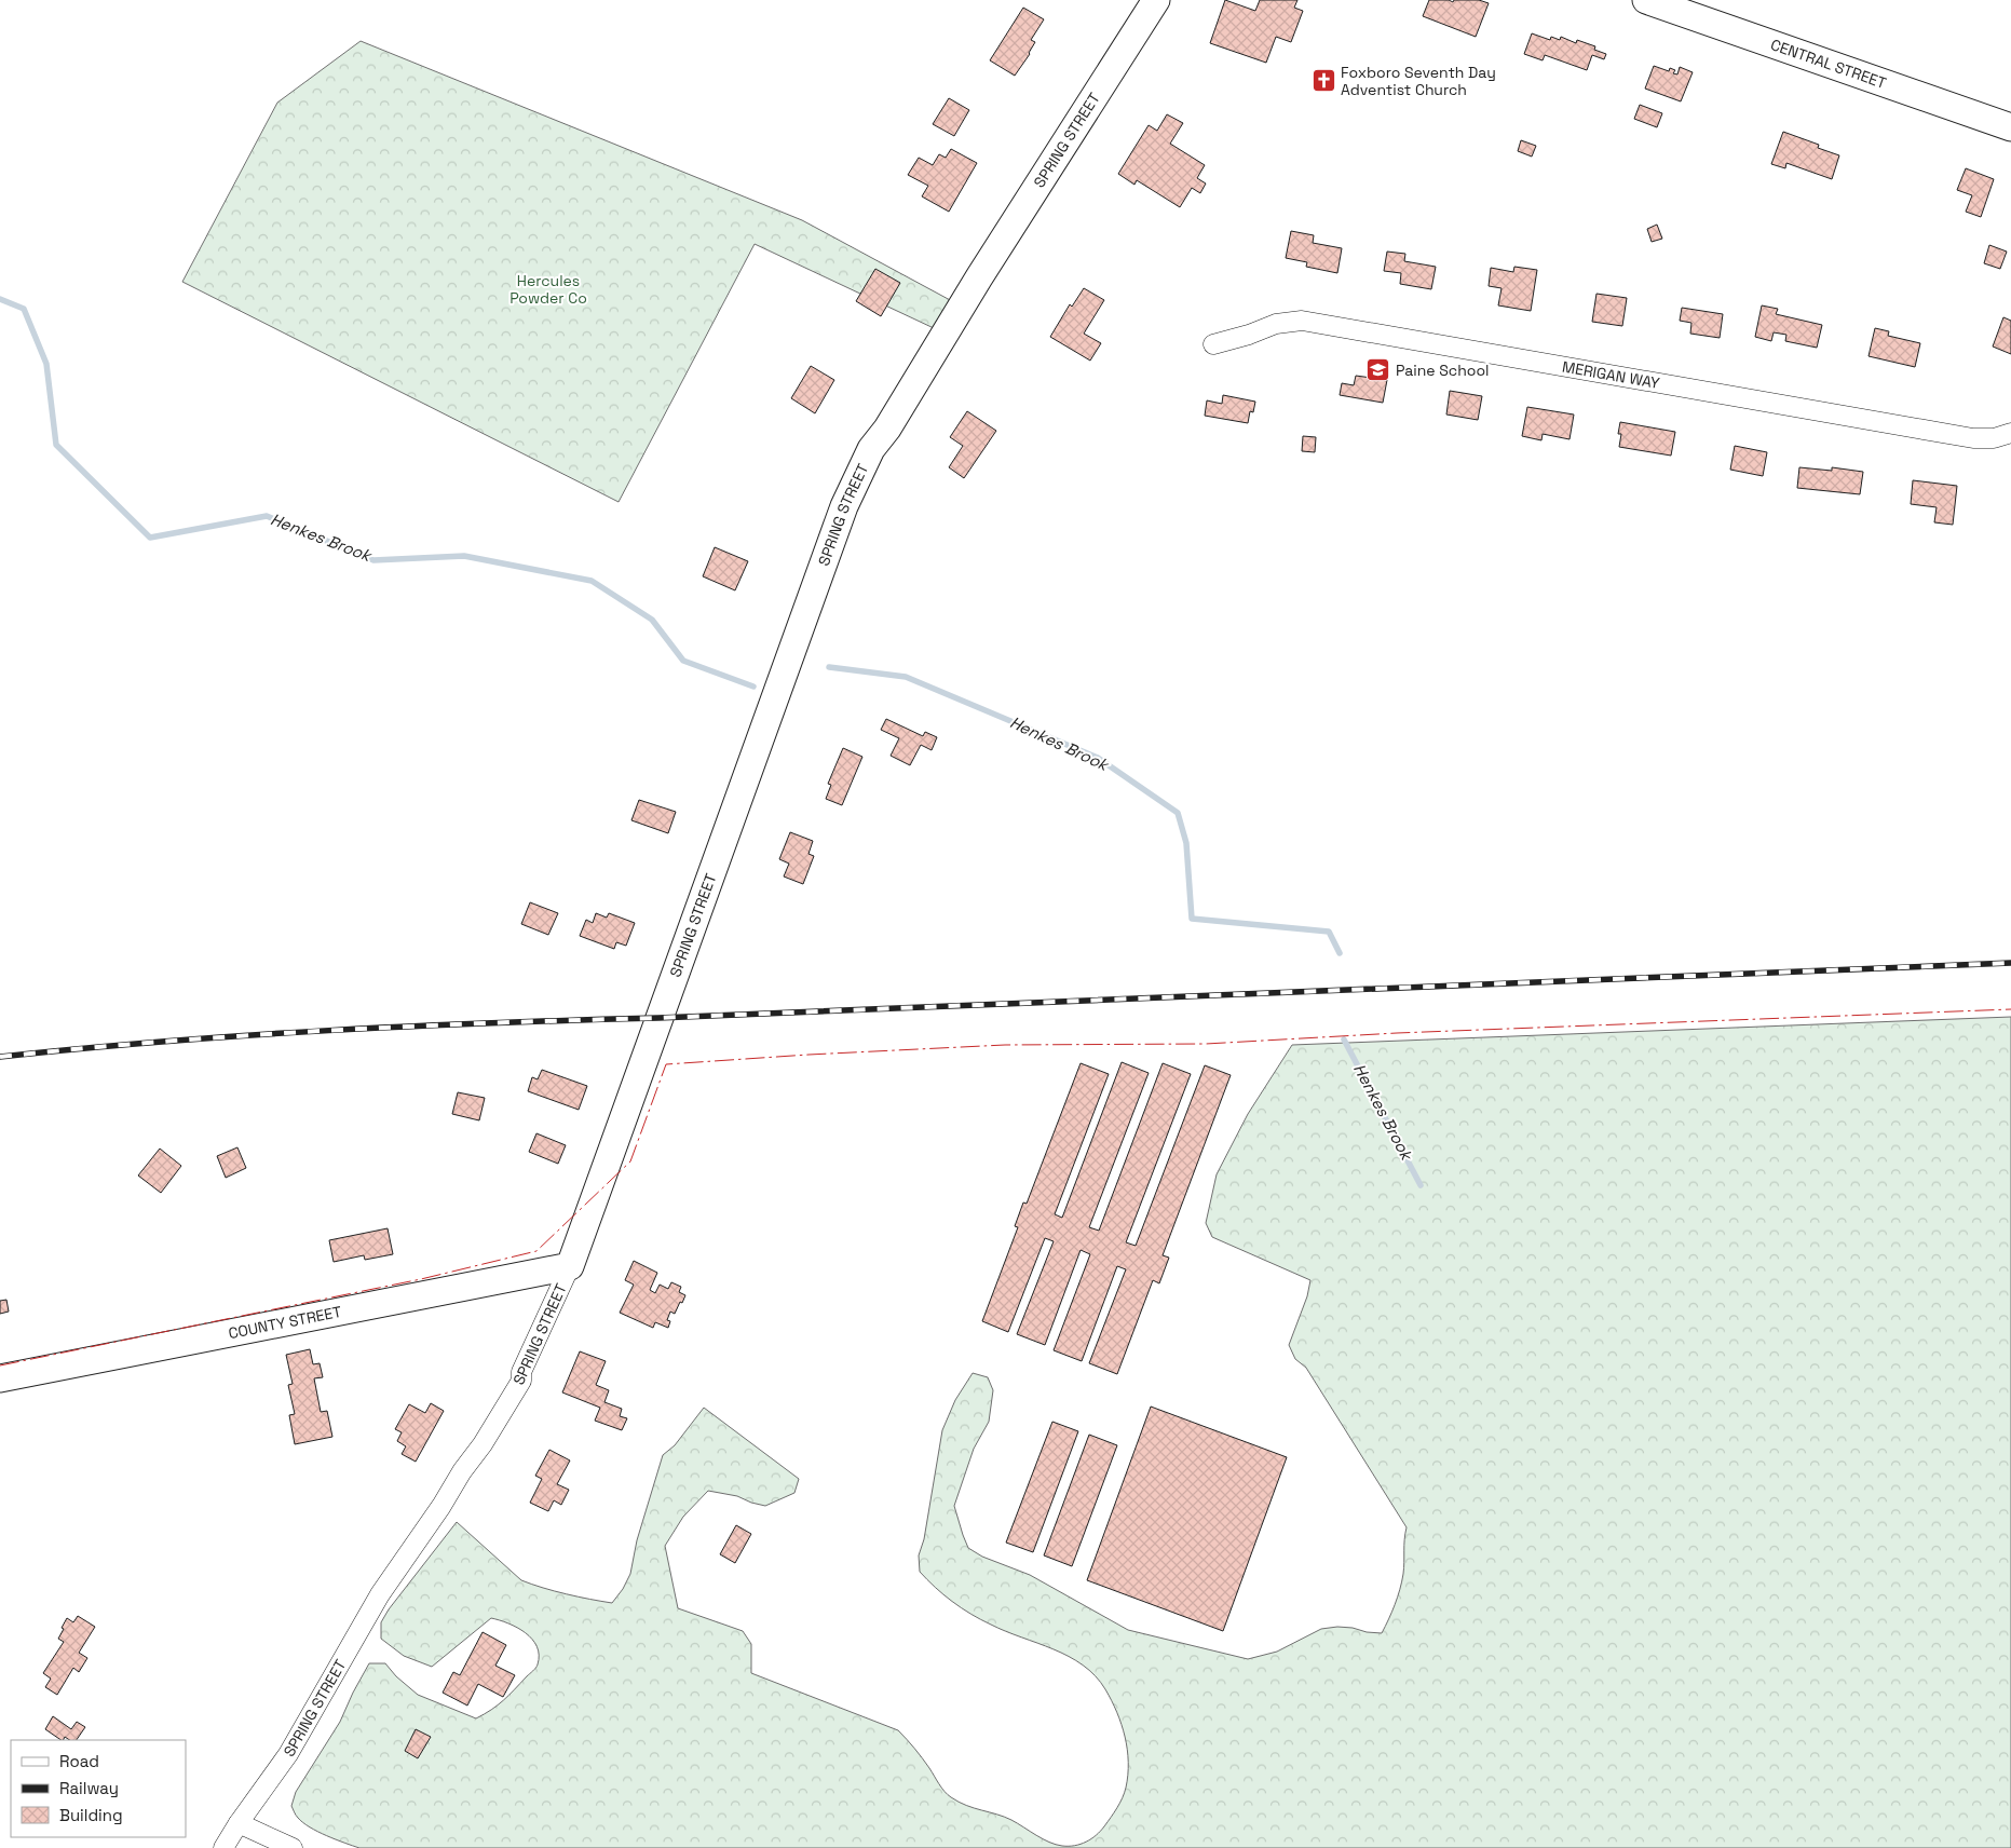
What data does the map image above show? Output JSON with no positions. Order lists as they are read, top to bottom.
{
  "streets": {
    "street": [
      "CENTRAL STREET",
      "SPRING STREET",
      "MERIGAN WAY",
      "COUNTY STREET"
    ]
  },
  "crossings": [
    ["SPRING STREET", "COUNTY STREET"]
  ],
  "water": ["Henkes Brook"],
  "parks": ["Hercules Powder Co"],
  "places": {
    "church": ["Foxboro Seventh Day Adventist Church"],
    "school or university": ["Paine School"]
  },
  "legend": ["Road", "Railway", "Building"]
}
